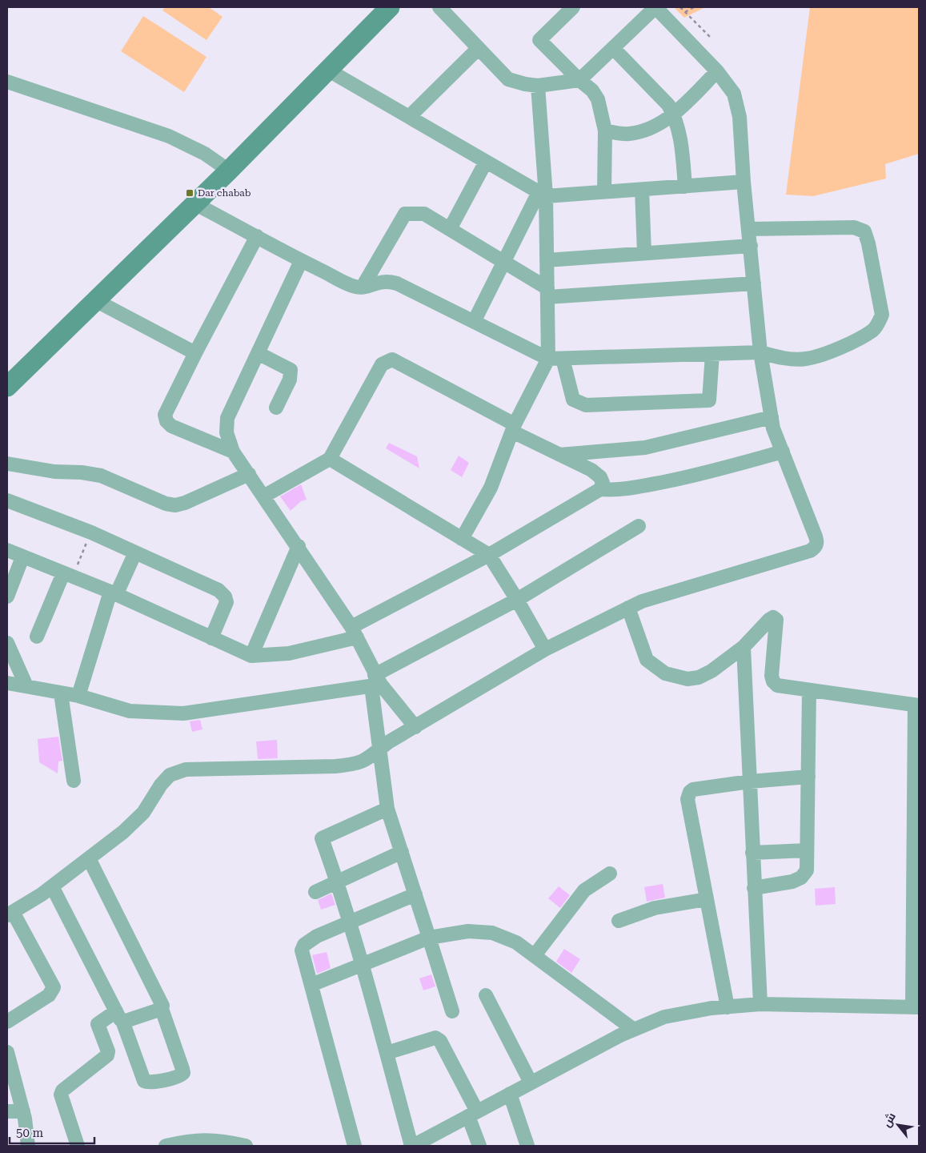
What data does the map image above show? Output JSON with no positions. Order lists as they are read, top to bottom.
{
  "places": {
    "transit": ["Dar chabab"]
  },
  "scale_bar": "50 m",
  "north": "top left"
}
